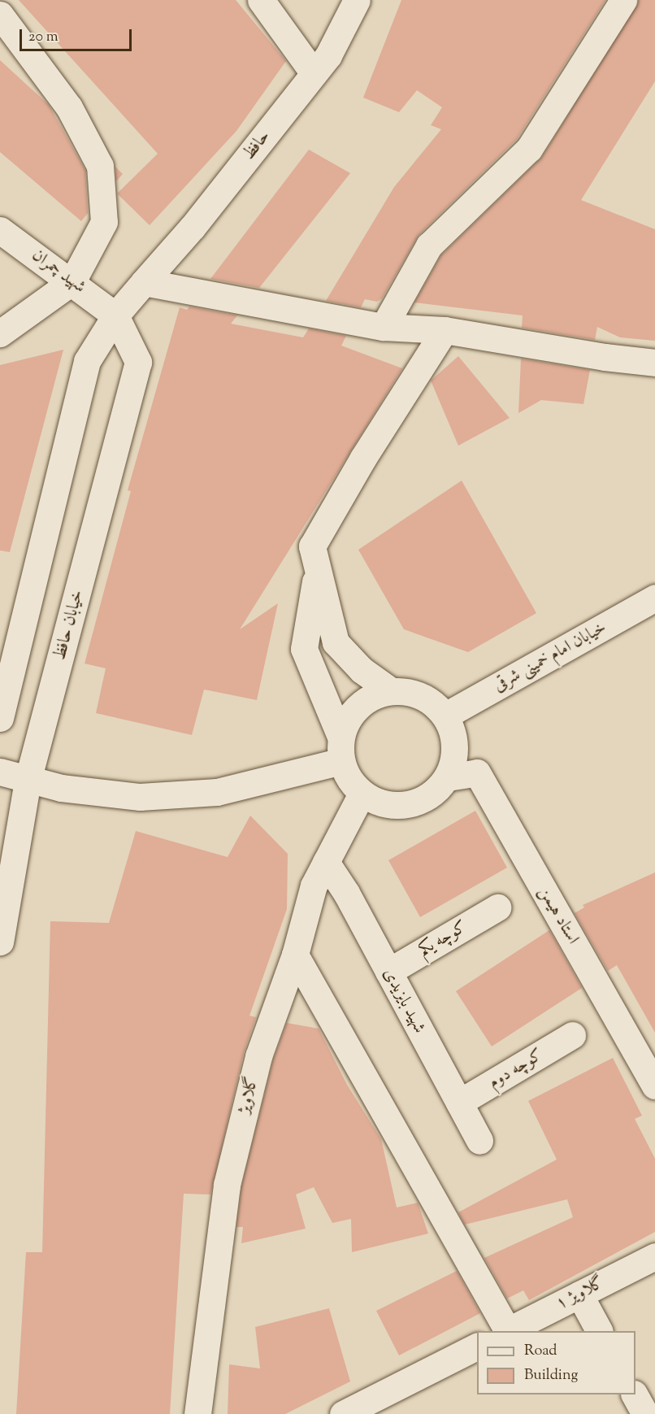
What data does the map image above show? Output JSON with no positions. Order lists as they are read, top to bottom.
{
  "streets": {
    "street": [
      "حافظ",
      "شهید چمران",
      "خیابان حافظ",
      "خیابان امام خمینی شرقی",
      "استاد هیمن",
      "کوچه یکم",
      "شهید بایزیدی",
      "کوچه دوم",
      "گلاویژ",
      "گلاویژ ۱"
    ]
  },
  "crossings": [
    ["حافظ", "شهید چمران"],
    ["حافظ", "خیابان حافظ"],
    ["شهید چمران", "خیابان حافظ"],
    ["خیابان امام خمینی شرقی", "استاد هیمن"],
    ["خیابان امام خمینی شرقی", "گلاویژ"],
    ["استاد هیمن", "گلاویژ"],
    ["کوچه یکم", "شهید بایزیدی"],
    ["شهید بایزیدی", "کوچه دوم"],
    ["شهید بایزیدی", "گلاویژ"]
  ],
  "legend": ["Road", "Building"],
  "scale_bar": "20 m"
}
